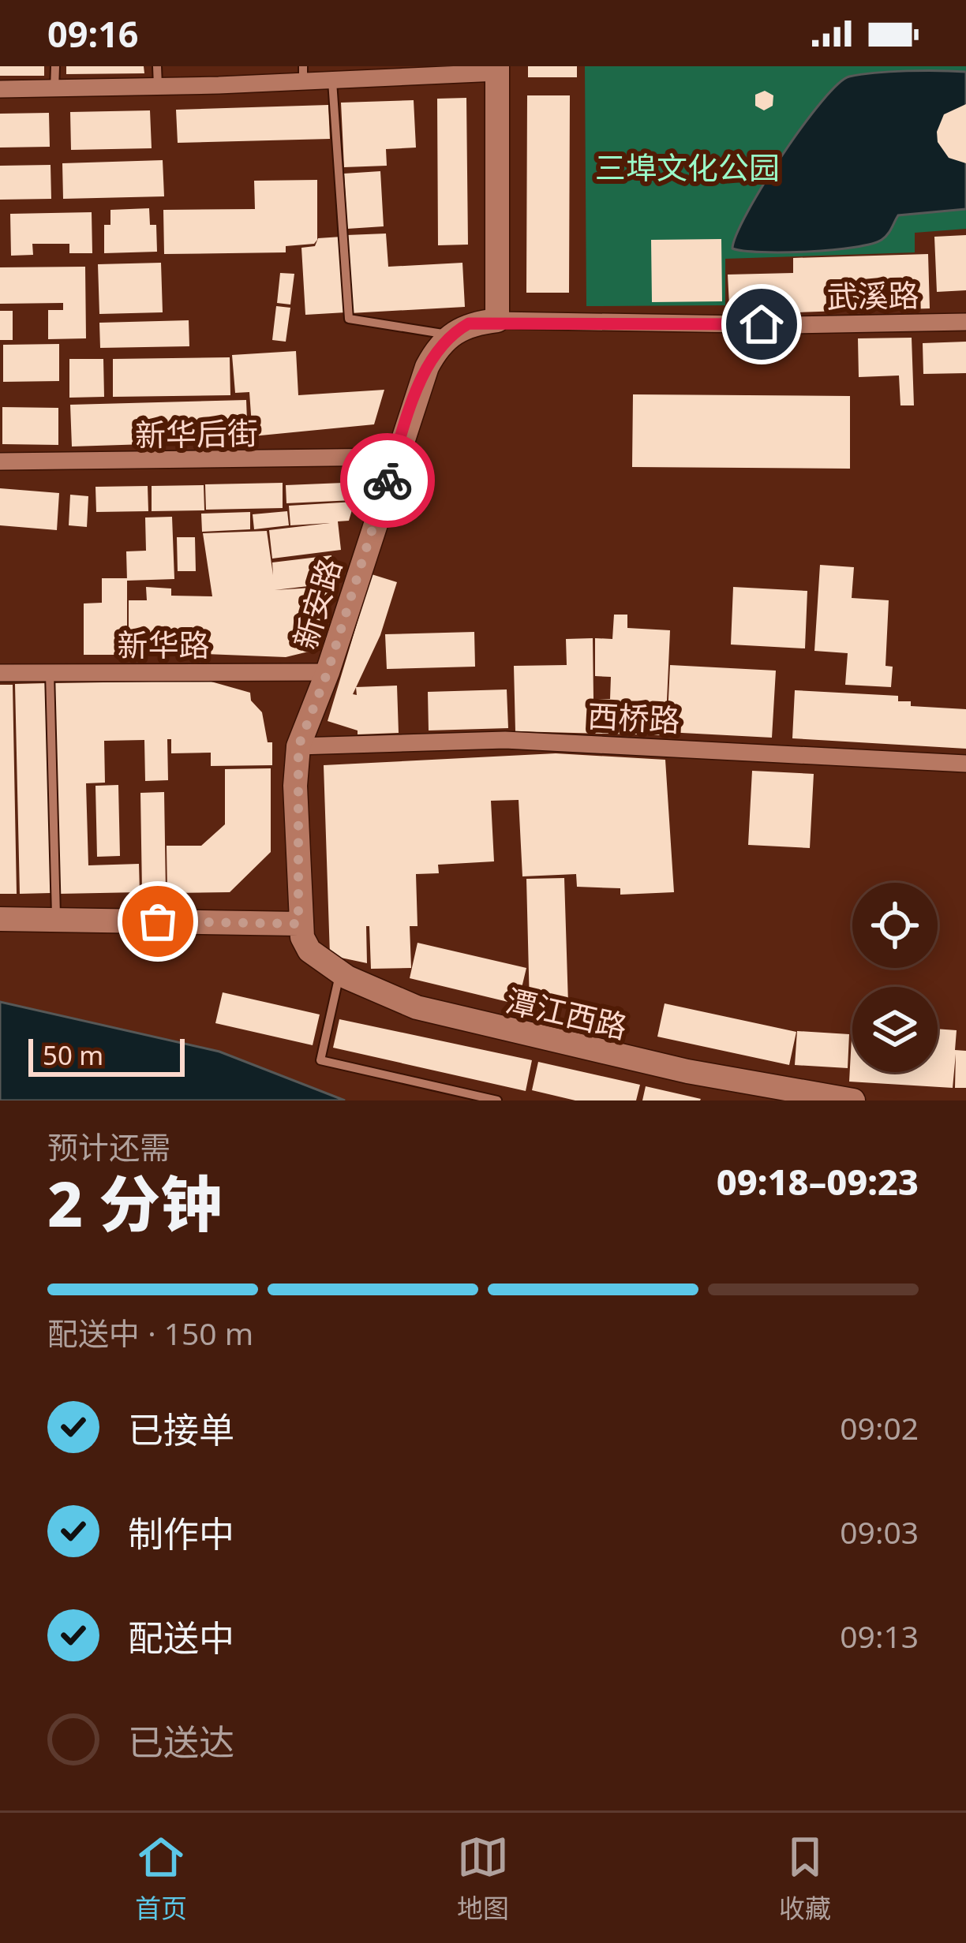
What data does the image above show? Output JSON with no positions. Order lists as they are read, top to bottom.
{
  "streets": {
    "street": [
      "武溪路",
      "新华后街",
      "新安路",
      "新华路",
      "西桥路",
      "潭江西路"
    ]
  },
  "crossings": [
    ["新华后街", "新安路"],
    ["新安路", "新华路"],
    ["新安路", "西桥路"],
    ["新安路", "潭江西路"]
  ],
  "parks": ["三埠文化公园"],
  "scale_bar": "50 m",
  "page": {
    "status": "09:16",
    "scale": "50 m",
    "heading": ["2 分钟", "预计还需", "09:18–09:23"],
    "bar": "配送中 · 150 m",
    "list": [
      ["已接单", "09:02"],
      ["制作中", "09:03"],
      ["配送中", "09:13"],
      "已送达"
    ],
    "tabs": ["首页", "地图", "收藏"]
  }
}
